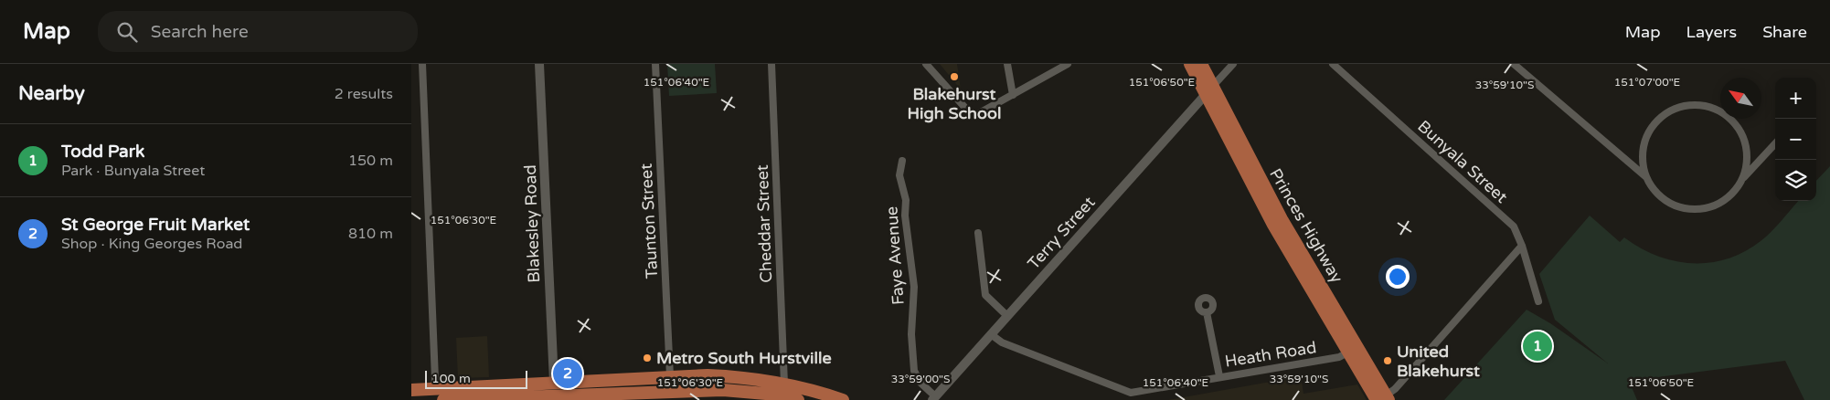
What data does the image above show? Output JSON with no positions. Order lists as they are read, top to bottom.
{
  "streets": {
    "highway": ["Princes Highway"],
    "street": [
      "Bunyala Street",
      "Taunton Street",
      "Blakesley Road",
      "Cheddar Street",
      "Terry Street",
      "Faye Avenue",
      "Heath Road"
    ]
  },
  "crossings": [
    ["Princes Highway", "Terry Street"],
    ["Princes Highway", "Heath Road"],
    ["Terry Street", "Faye Avenue"],
    ["Terry Street", "Heath Road"]
  ],
  "places": ["Blakehurst High School", "Metro South Hurstville", "United Blakehurst"],
  "scale_bar": "100 m",
  "north": "top left",
  "page": {
    "header": "Map",
    "search": "Search here",
    "nav": ["Map", "Layers", "Share"],
    "heading": ["Nearby", "2 results"],
    "map_buttons": ["+", "−"],
    "list": [
      {
        "mark": "1",
        "name": "Todd Park",
        "note": "Park · Bunyala Street",
        "value": "150 m"
      },
      {
        "mark": "2",
        "name": "St George Fruit Market",
        "note": "Shop · King Georges Road",
        "value": "810 m"
      }
    ],
    "pins": ["1", "2"],
    "scale": "100 m"
  },
  "coordinates": [
    "151°06'40\"E",
    "151°06'50\"E",
    "151°07'00\"E",
    "33°59'10\"S",
    "151°06'30\"E",
    "33°59'00\"S"
  ]
}
